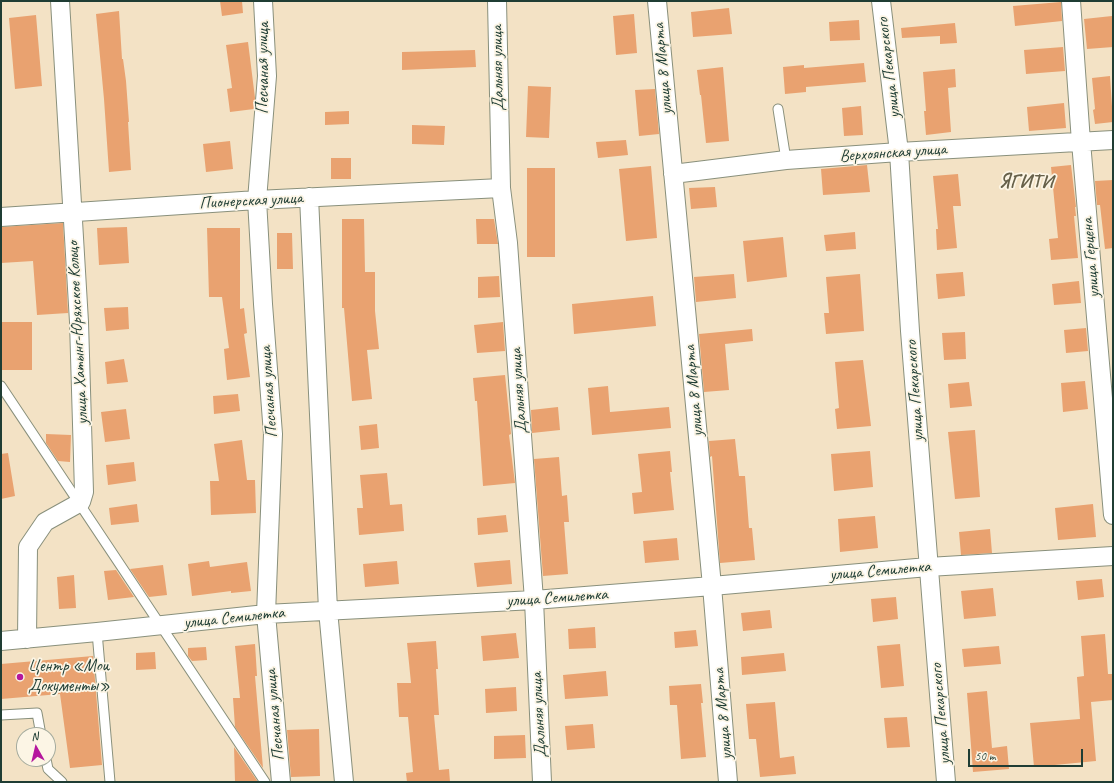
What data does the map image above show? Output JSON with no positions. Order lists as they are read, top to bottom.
{
  "streets": {
    "street": [
      "Песчаная улица",
      "Дальняя улица",
      "улица Пекарского",
      "улица 8 Марта",
      "Верхоянская улица",
      "Пионерская улица",
      "улица Герцена",
      "улица Хатынг-Юряхское Кольцо",
      "улица Семилетка"
    ]
  },
  "crossings": [
    ["Песчаная улица", "Пионерская улица"],
    ["Песчаная улица", "улица Семилетка"],
    ["Дальняя улица", "Пионерская улица"],
    ["Дальняя улица", "улица Семилетка"],
    ["улица Пекарского", "Верхоянская улица"],
    ["улица Пекарского", "улица Семилетка"],
    ["улица 8 Марта", "Верхоянская улица"],
    ["улица 8 Марта", "улица Семилетка"],
    ["Верхоянская улица", "улица Герцена"],
    ["Пионерская улица", "улица Хатынг-Юряхское Кольцо"],
    ["улица Хатынг-Юряхское Кольцо", "улица Семилетка"]
  ],
  "districts": ["ЯГИТИ"],
  "places": ["Центр «Мои Документы»"],
  "scale_bar": "50 m",
  "north": "top"
}
